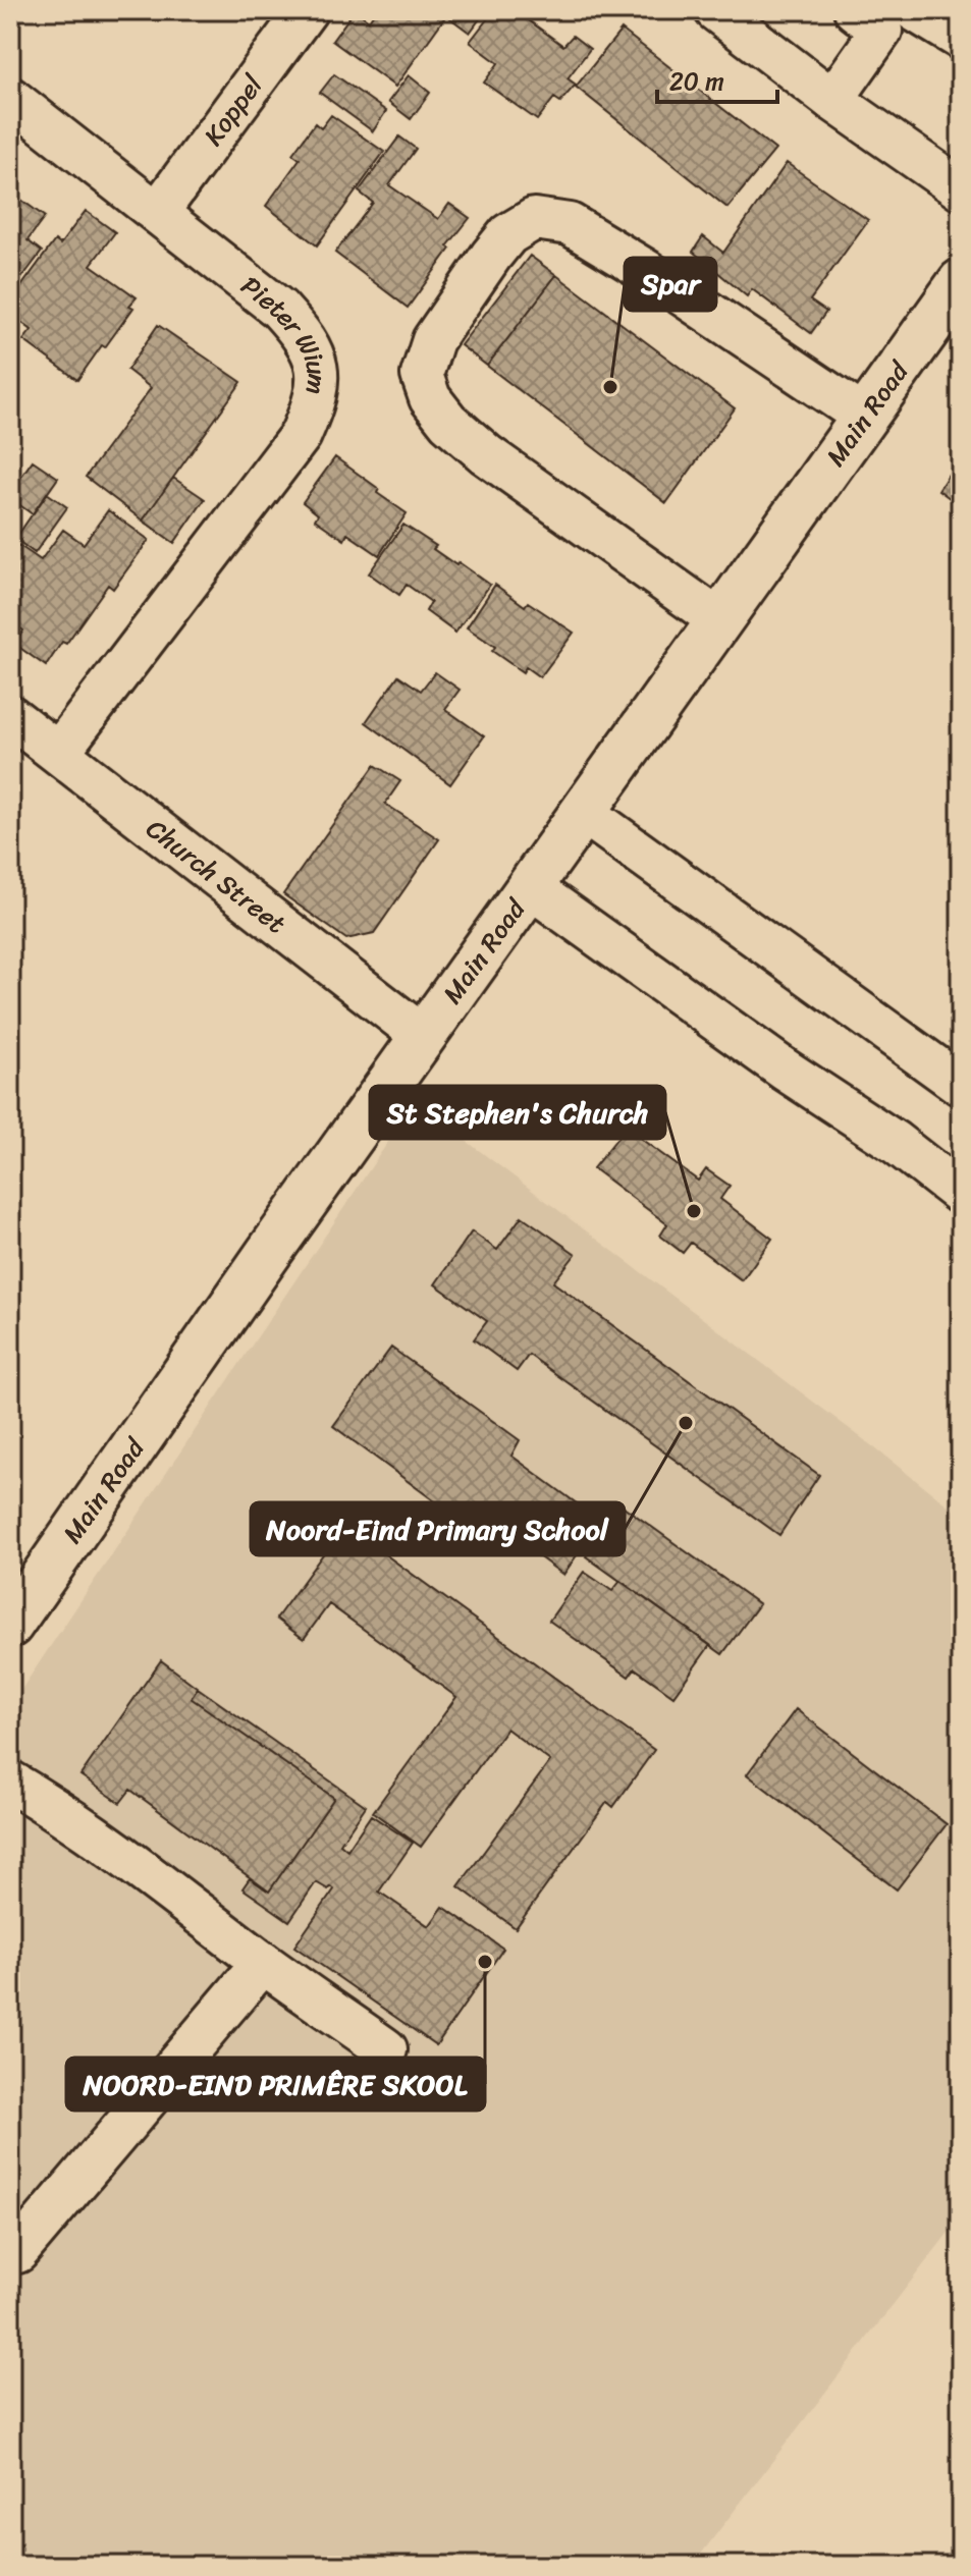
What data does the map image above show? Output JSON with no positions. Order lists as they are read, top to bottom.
{
  "streets": {
    "main road": ["Main Road"],
    "street": ["Koppel", "Pieter Wium", "Church Street"]
  },
  "crossings": [
    ["Koppel", "Pieter Wium"],
    ["Pieter Wium", "Church Street"],
    ["Main Road", "Church Street"]
  ],
  "places": [
    "Spar",
    "St Stephen's Church",
    "Noord-Eind Primary School",
    "NOORD-EIND PRIMÊRE SKOOL"
  ],
  "scale_bar": "20 m"
}
